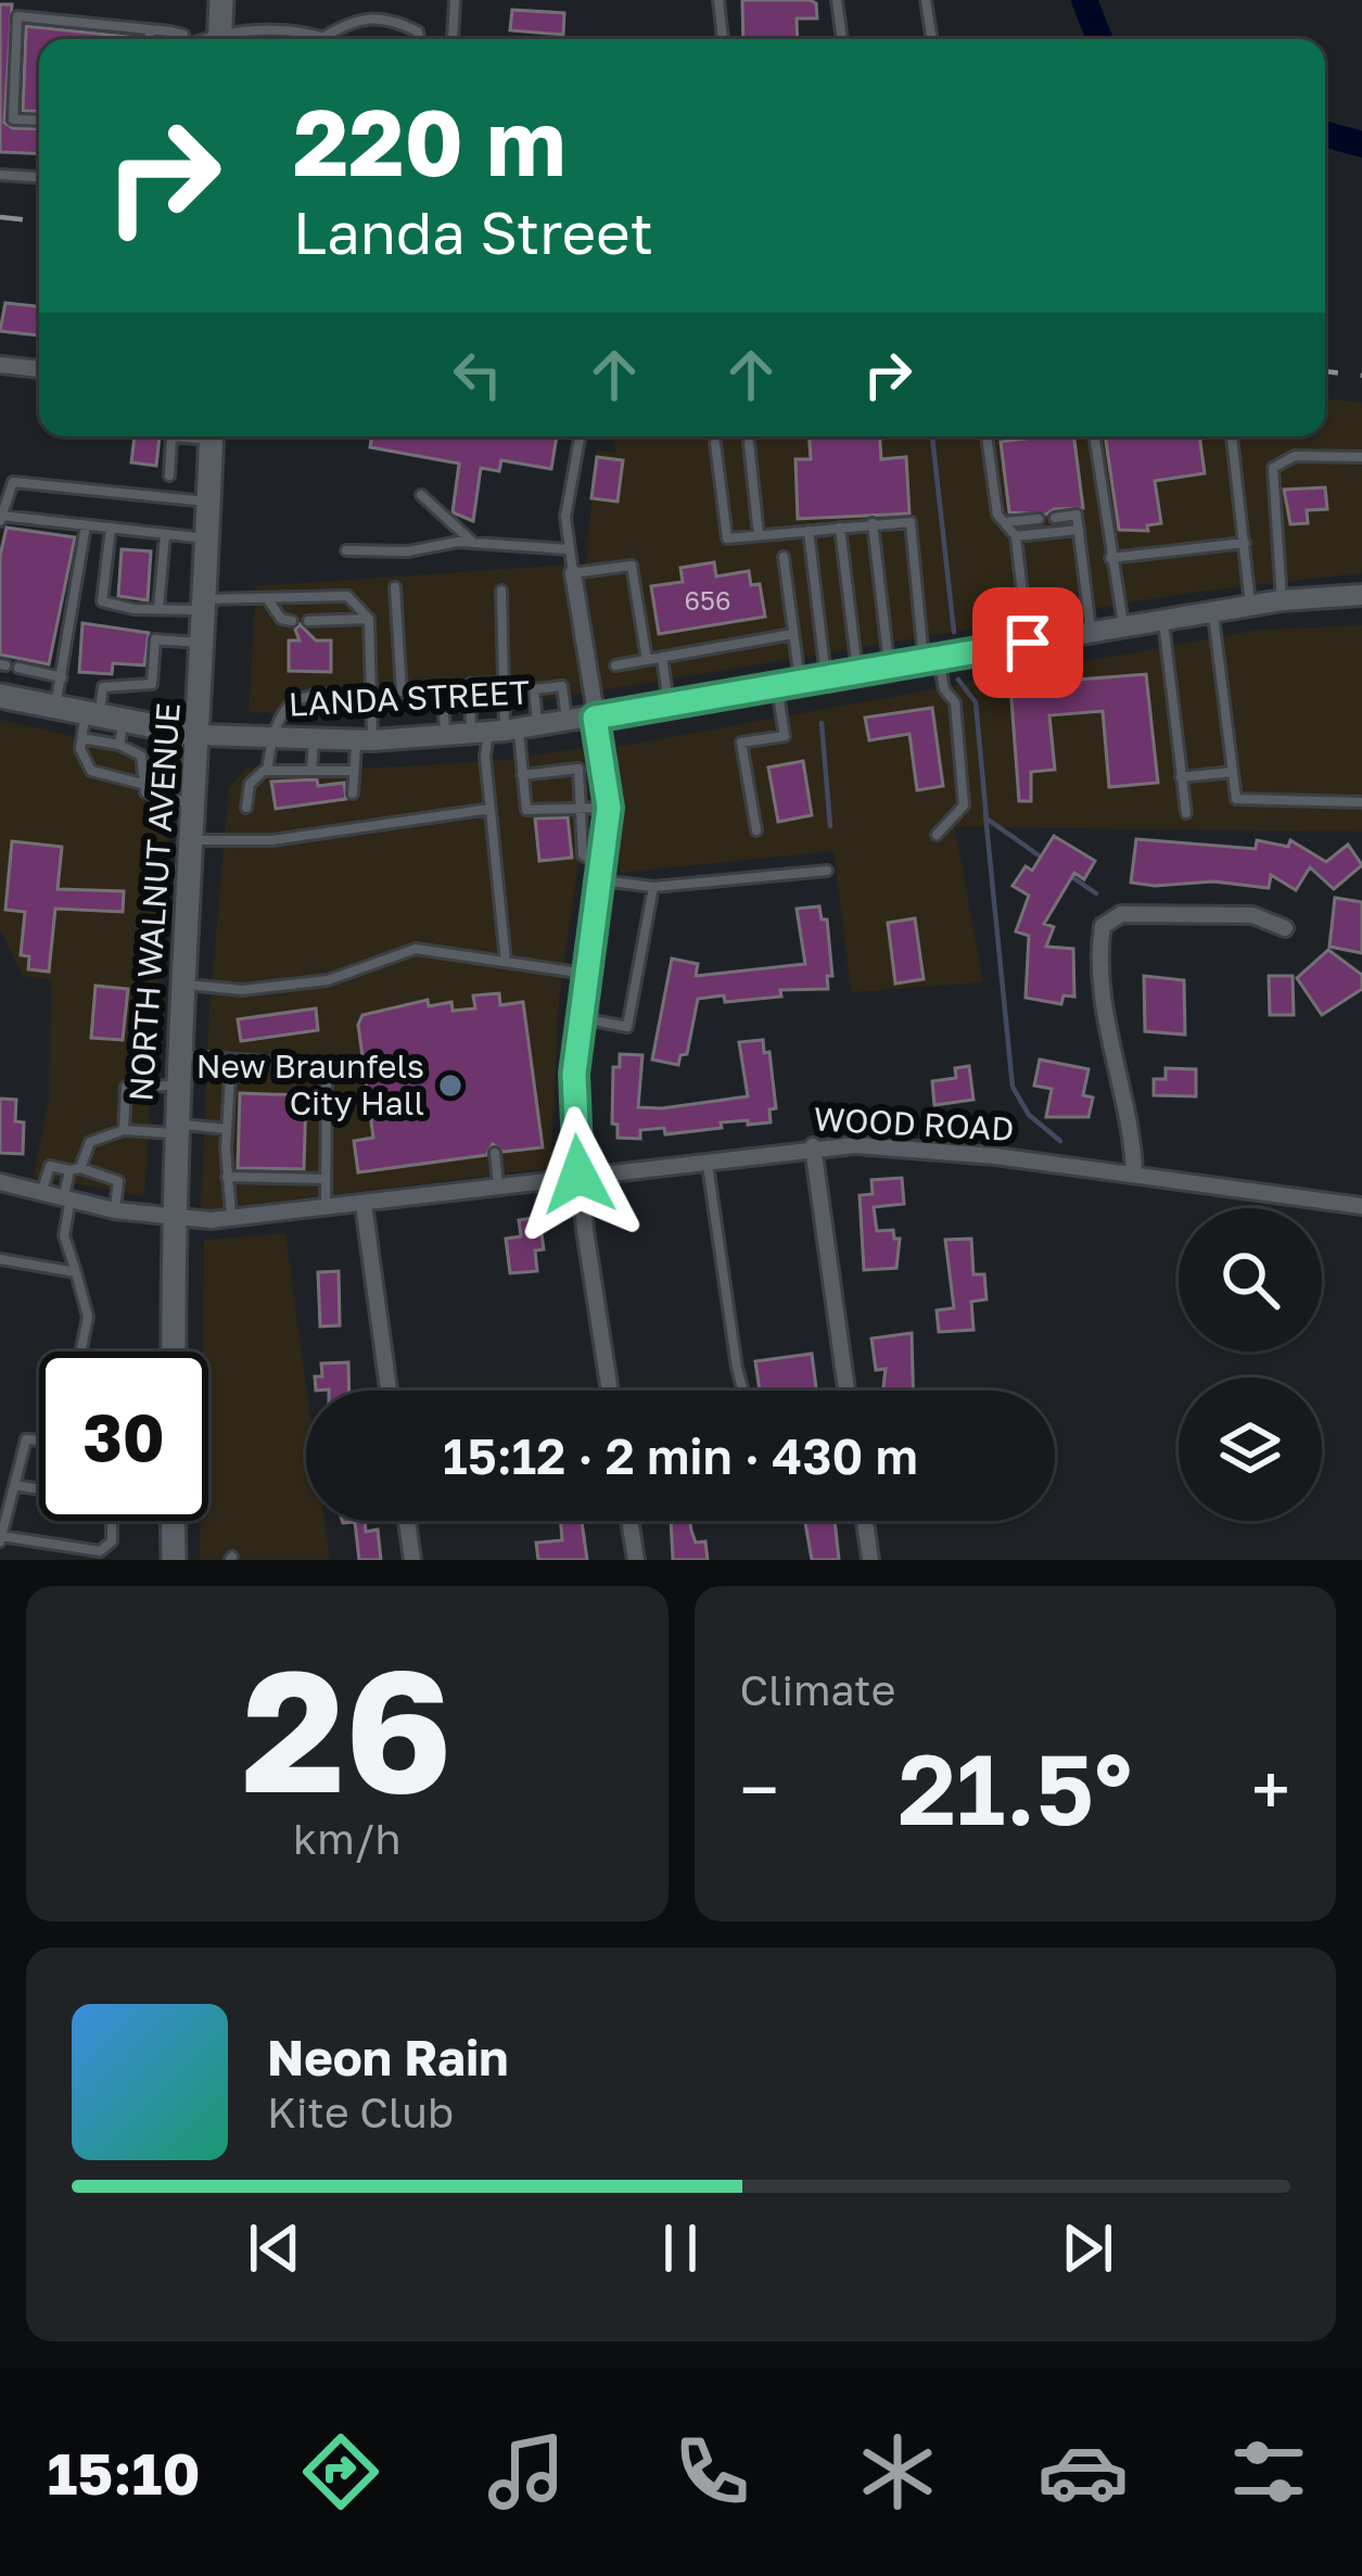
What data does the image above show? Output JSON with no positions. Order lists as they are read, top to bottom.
{
  "streets": {
    "main road": ["LANDA STREET", "NORTH WALNUT AVENUE"],
    "street": ["WOOD ROAD"]
  },
  "crossings": [
    ["LANDA STREET", "NORTH WALNUT AVENUE"],
    ["NORTH WALNUT AVENUE", "WOOD ROAD"]
  ],
  "places": ["New Braunfels City Hall"],
  "house_numbers": ["656"],
  "page": {
    "turn": ["220 m", "Landa Street"],
    "limit": "30",
    "trip": "15:12 · 2 min · 430 m",
    "tile": [
      ["26", "km/h"],
      "Climate"
    ],
    "heat": ["−", "21.5°", "+"],
    "song": ["Neon Rain", "Kite Club"],
    "tabs": "15:10"
  }
}
